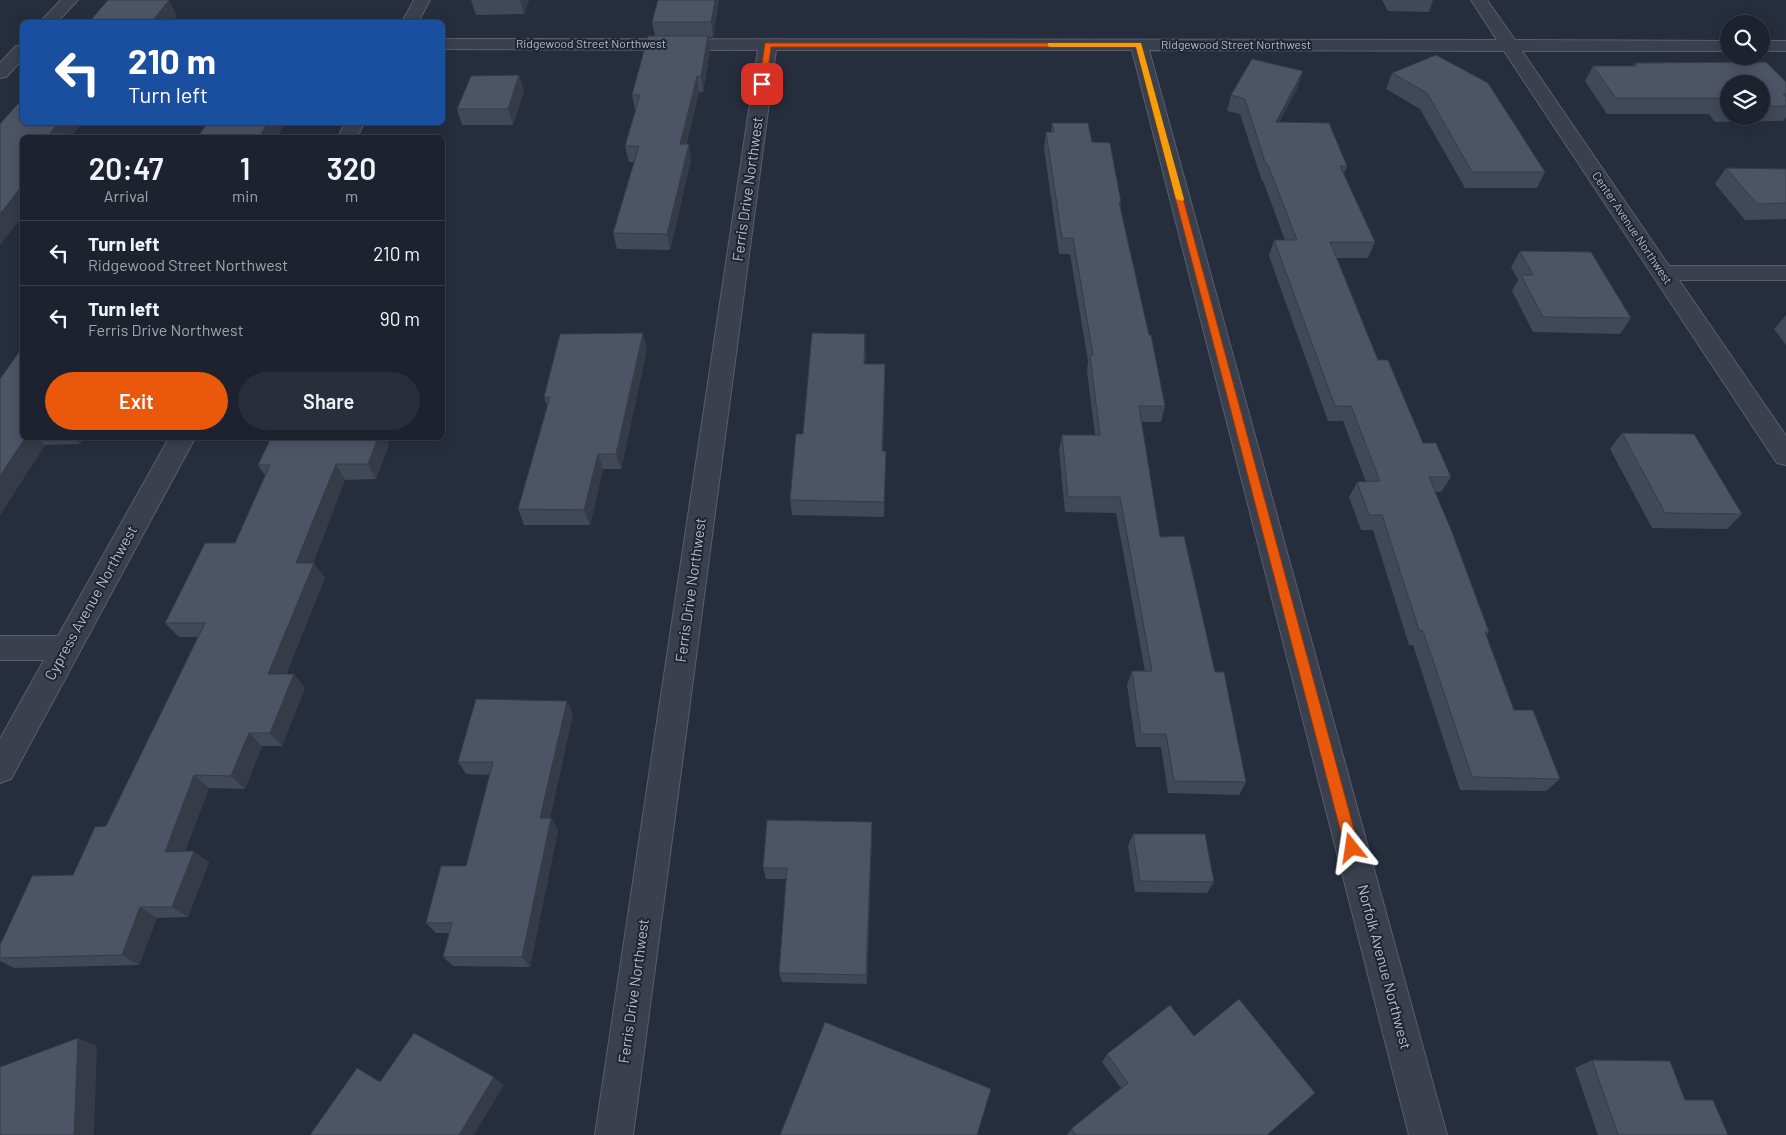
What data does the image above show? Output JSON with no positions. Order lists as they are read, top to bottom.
{
  "streets": {
    "street": [
      "Ridgewood Street Northwest",
      "Ferris Drive Northwest",
      "Center Avenue Northwest",
      "Cypress Avenue Northwest",
      "Norfolk Avenue Northwest"
    ]
  },
  "crossings": [
    ["Ridgewood Street Northwest", "Ferris Drive Northwest"],
    ["Ridgewood Street Northwest", "Center Avenue Northwest"],
    ["Ridgewood Street Northwest", "Norfolk Avenue Northwest"]
  ],
  "page": {
    "turn": ["210 m", "Turn left"],
    "eta": [
      "20:47",
      "Arrival",
      "1",
      "min",
      "320",
      "m"
    ],
    "list": [
      {
        "name": "Turn left",
        "note": "Ridgewood Street Northwest",
        "value": "210 m"
      },
      {
        "name": "Turn left",
        "note": "Ferris Drive Northwest",
        "value": "90 m"
      }
    ],
    "buttons": ["Exit", "Share"]
  }
}
